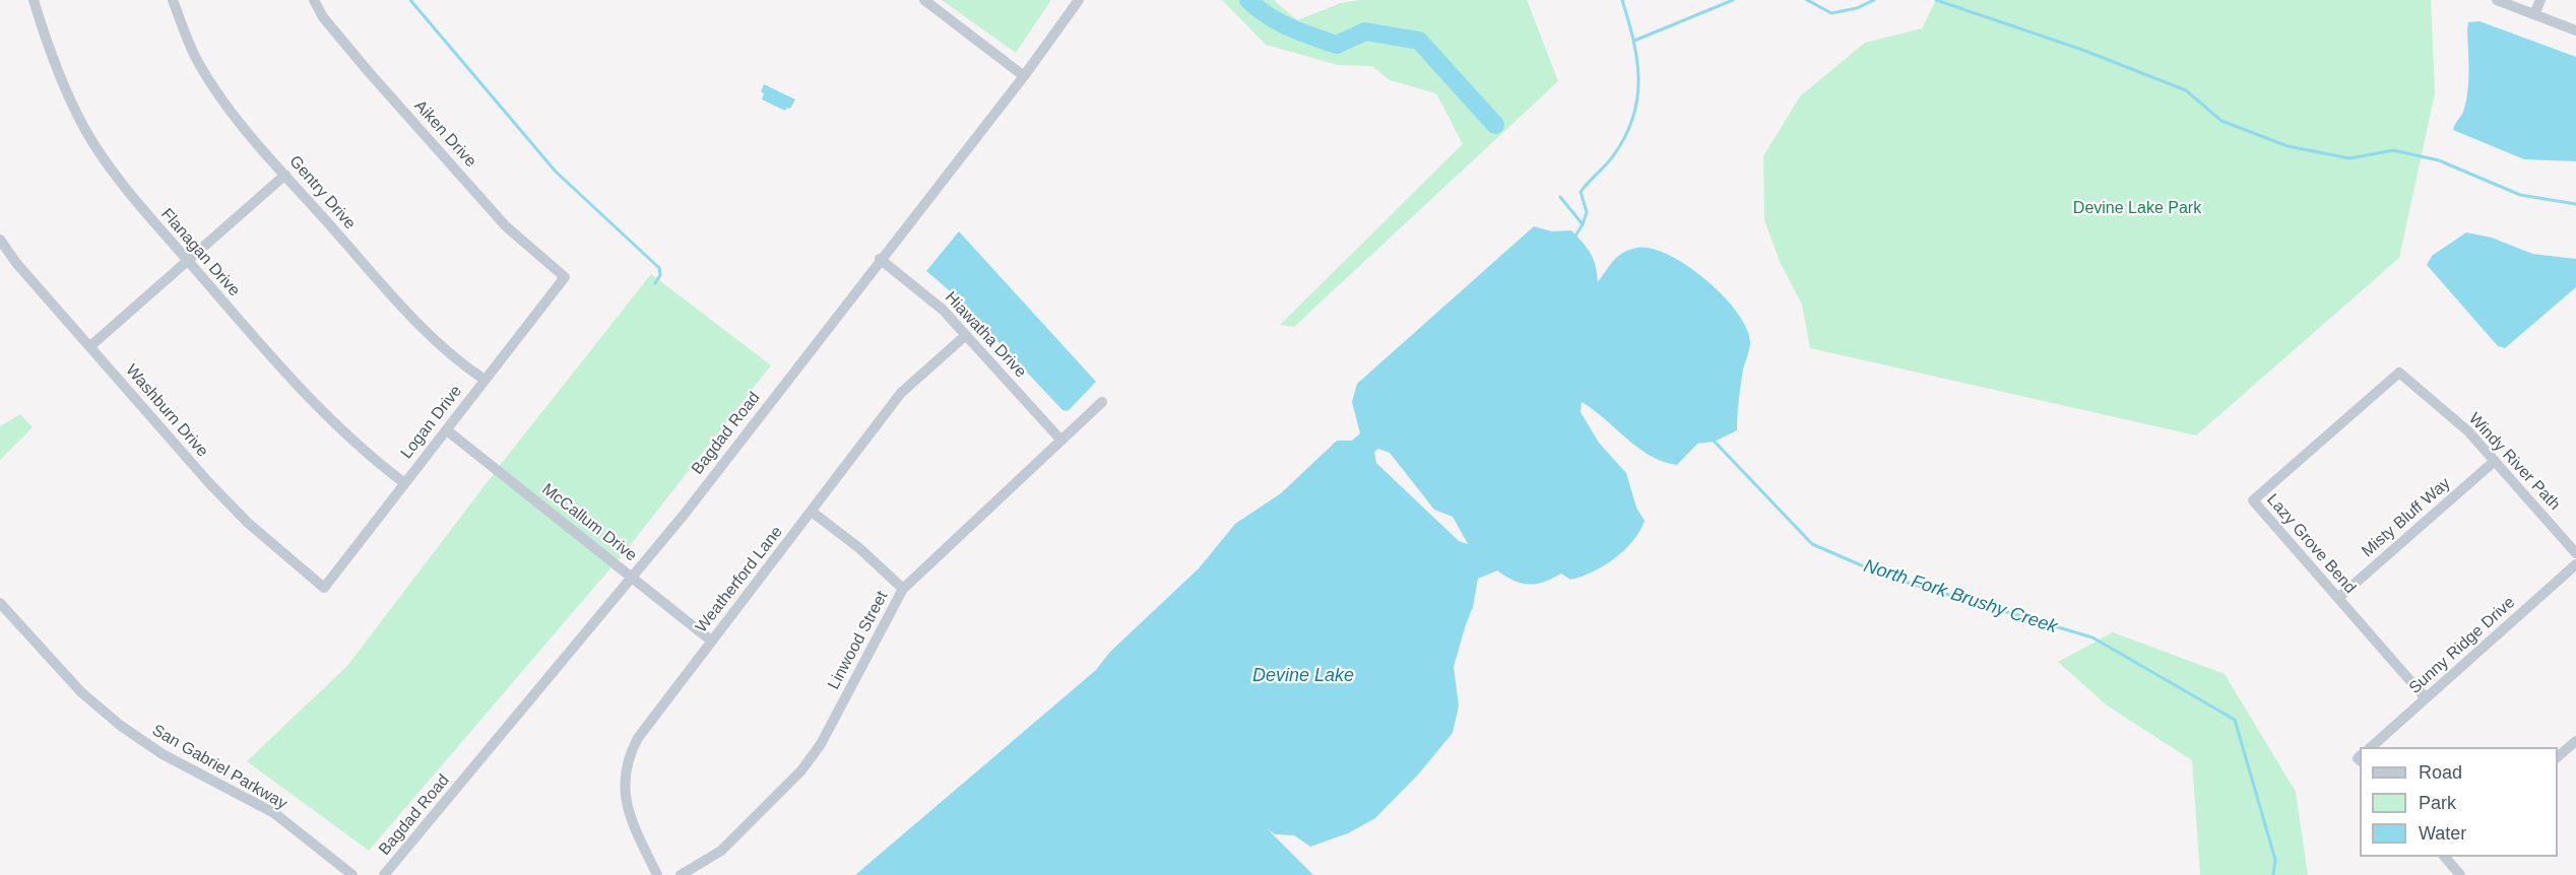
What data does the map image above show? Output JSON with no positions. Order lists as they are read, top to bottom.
{
  "streets": {
    "street": [
      "Aiken Drive",
      "Gentry Drive",
      "Flanagan Drive",
      "Hiawatha Drive",
      "Washburn Drive",
      "Logan Drive",
      "Bagdad Road",
      "Windy River Path",
      "Misty Bluff Way",
      "McCallum Drive",
      "Lazy Grove Bend",
      "Weatherford Lane",
      "Linwood Street",
      "Sunny Ridge Drive",
      "San Gabriel Parkway"
    ]
  },
  "crossings": [
    ["Aiken Drive", "Logan Drive"],
    ["Gentry Drive", "Logan Drive"],
    ["Flanagan Drive", "Logan Drive"],
    ["Hiawatha Drive", "Bagdad Road"],
    ["Hiawatha Drive", "Weatherford Lane"],
    ["Hiawatha Drive", "Linwood Street"],
    ["Washburn Drive", "Logan Drive"],
    ["Logan Drive", "McCallum Drive"],
    ["Bagdad Road", "McCallum Drive"],
    ["Windy River Path", "Misty Bluff Way"],
    ["Windy River Path", "Lazy Grove Bend"],
    ["Misty Bluff Way", "Lazy Grove Bend"],
    ["McCallum Drive", "Weatherford Lane"],
    ["Lazy Grove Bend", "Sunny Ridge Drive"]
  ],
  "water": ["North Fork Brushy Creek", "Devine Lake"],
  "parks": ["Devine Lake Park"],
  "legend": ["Road", "Park", "Water"]
}
